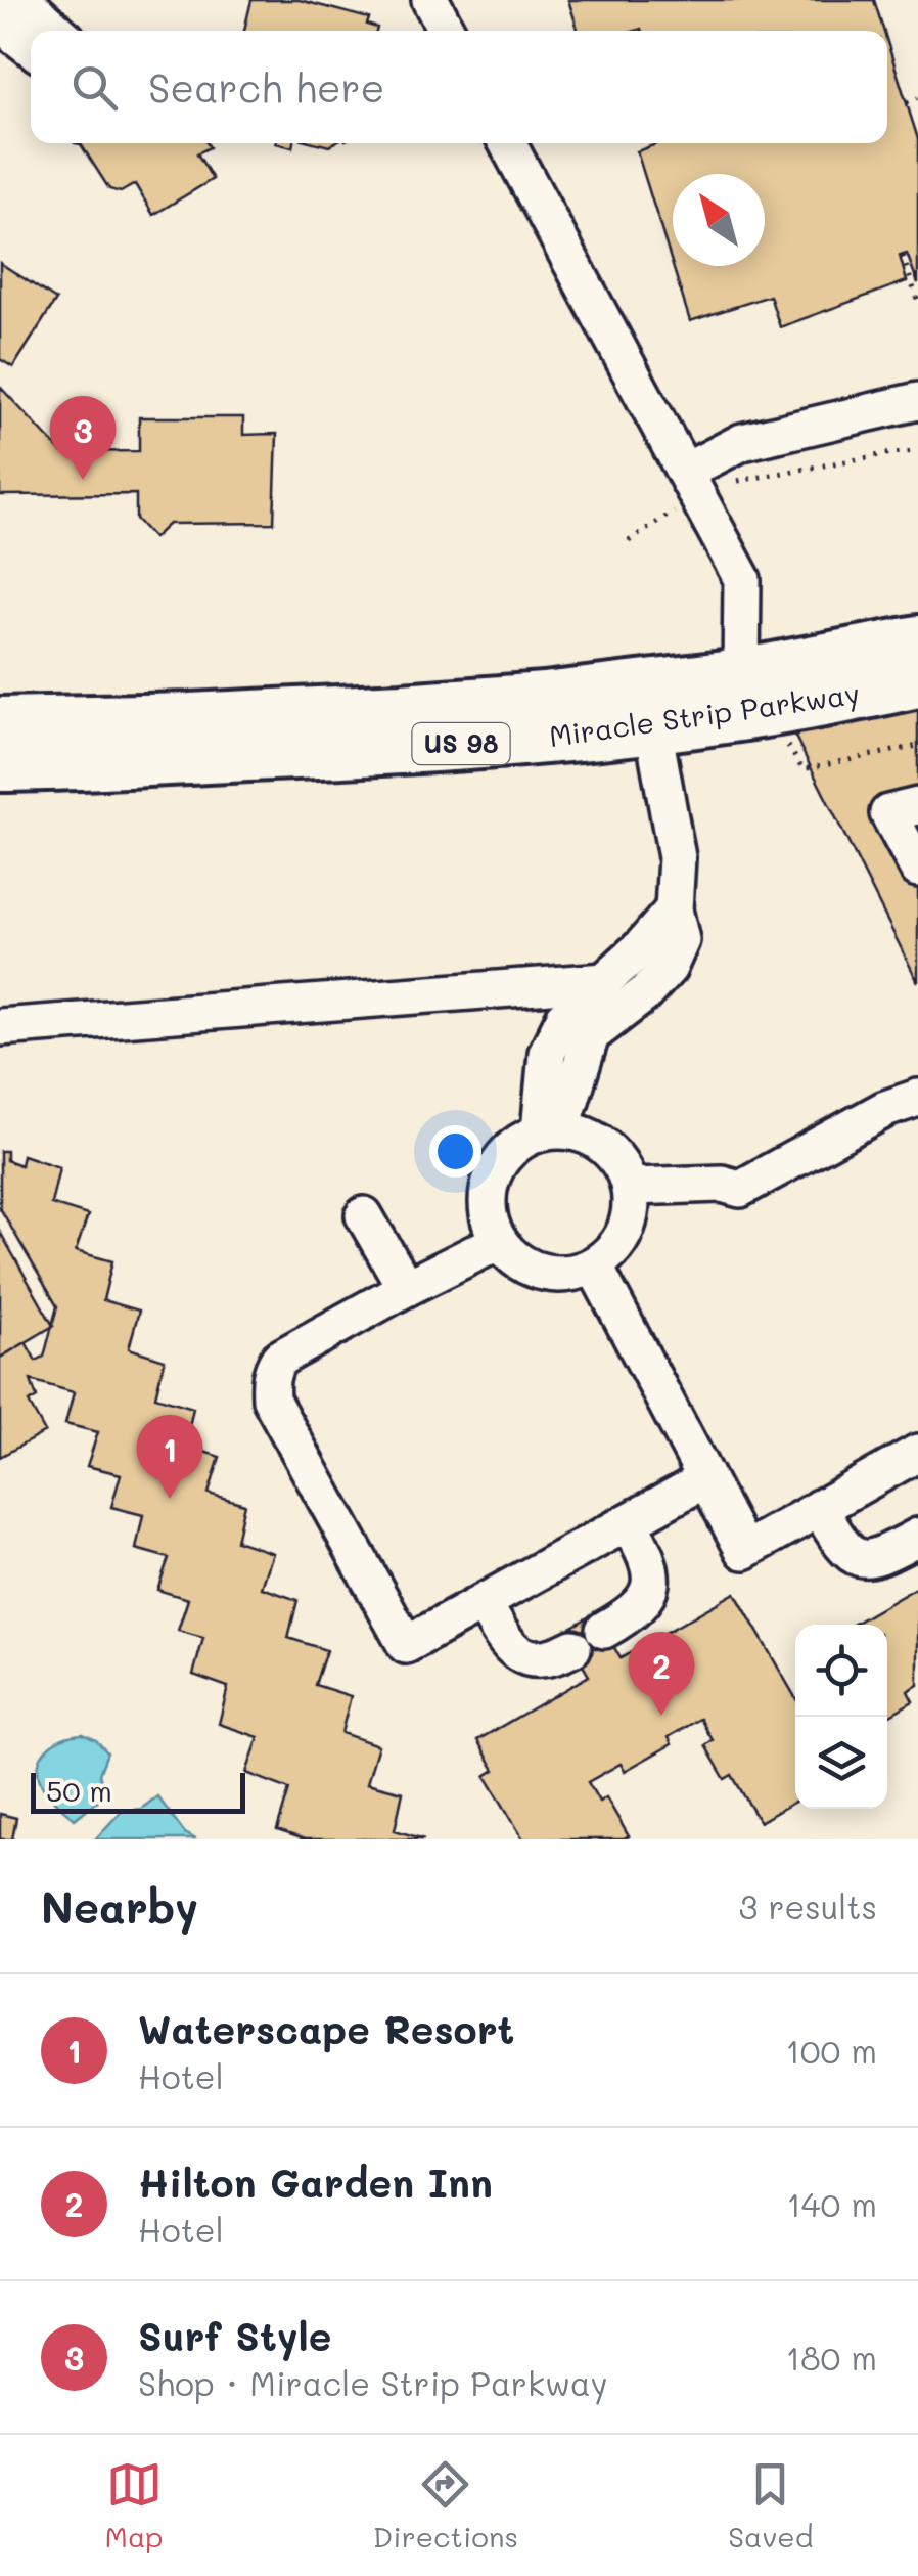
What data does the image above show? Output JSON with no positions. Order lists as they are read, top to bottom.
{
  "streets": {
    "highway": ["Miracle Strip Parkway", "US 98"]
  },
  "scale_bar": "50 m",
  "north": "top left",
  "page": {
    "search": "Search here",
    "pins": ["3", "1", "2"],
    "scale": "50 m",
    "heading": ["Nearby", "3 results"],
    "list": [
      {
        "mark": "1",
        "name": "Waterscape Resort",
        "note": "Hotel",
        "value": "100 m"
      },
      {
        "mark": "2",
        "name": "Hilton Garden Inn",
        "note": "Hotel",
        "value": "140 m"
      },
      {
        "mark": "3",
        "name": "Surf Style",
        "note": "Shop · Miracle Strip Parkway",
        "value": "180 m"
      }
    ],
    "nav": ["Map", "Directions", "Saved"]
  }
}
